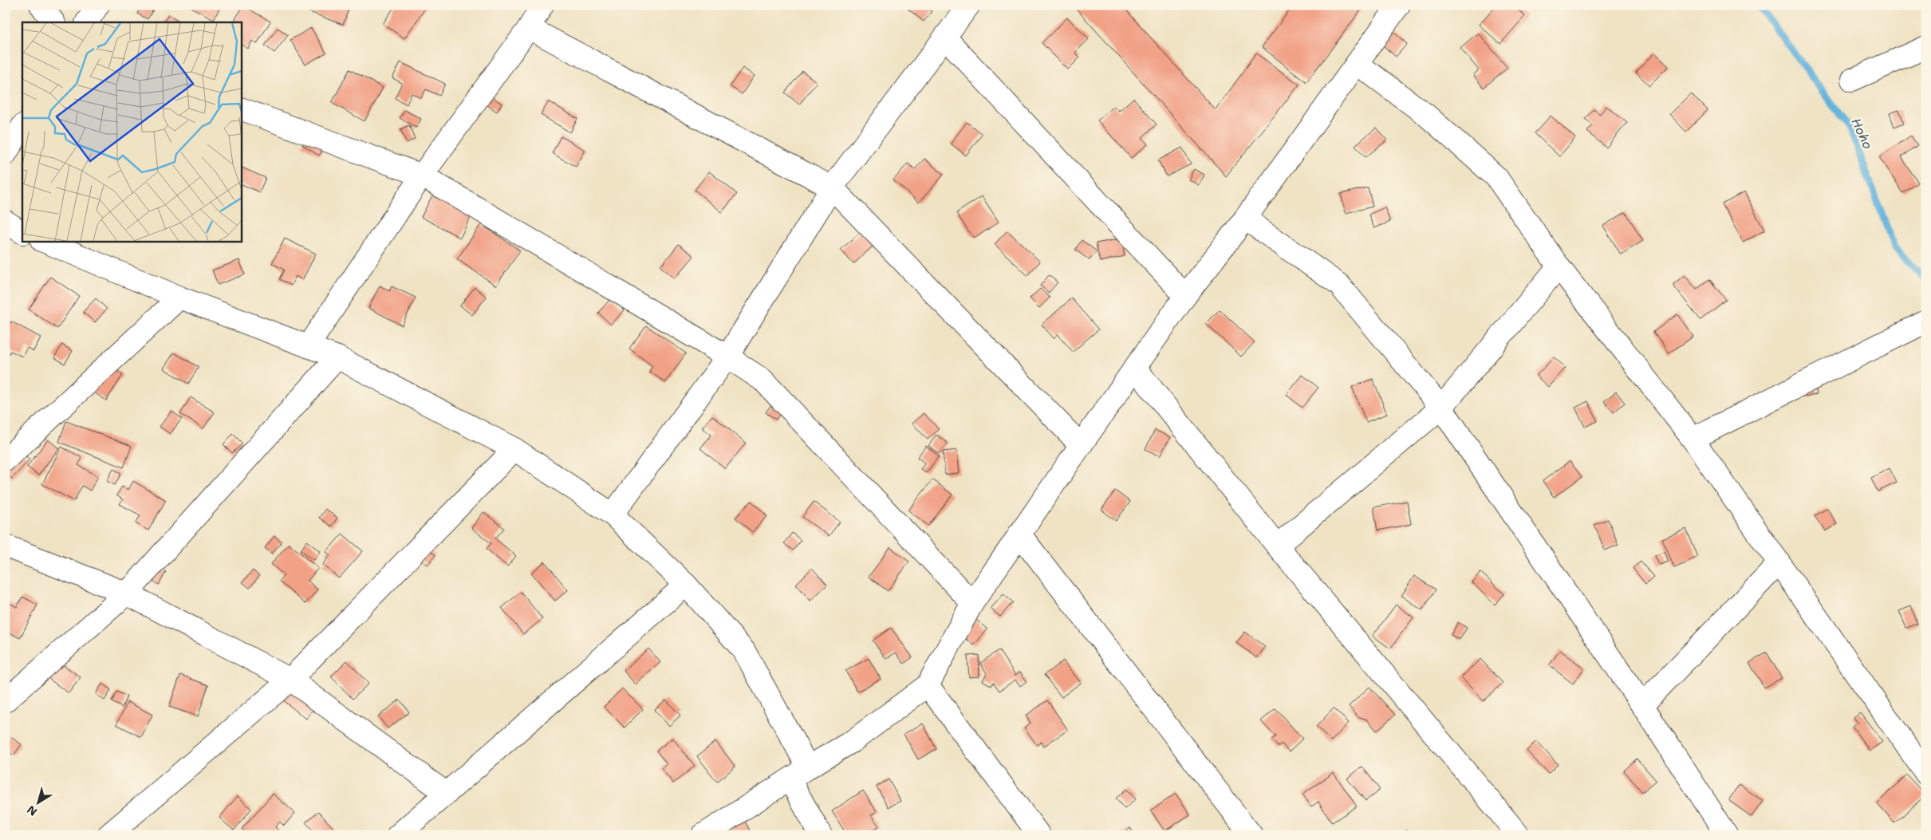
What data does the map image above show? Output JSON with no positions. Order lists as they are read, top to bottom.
{
  "water": ["Hoho"],
  "north": "bottom left"
}
